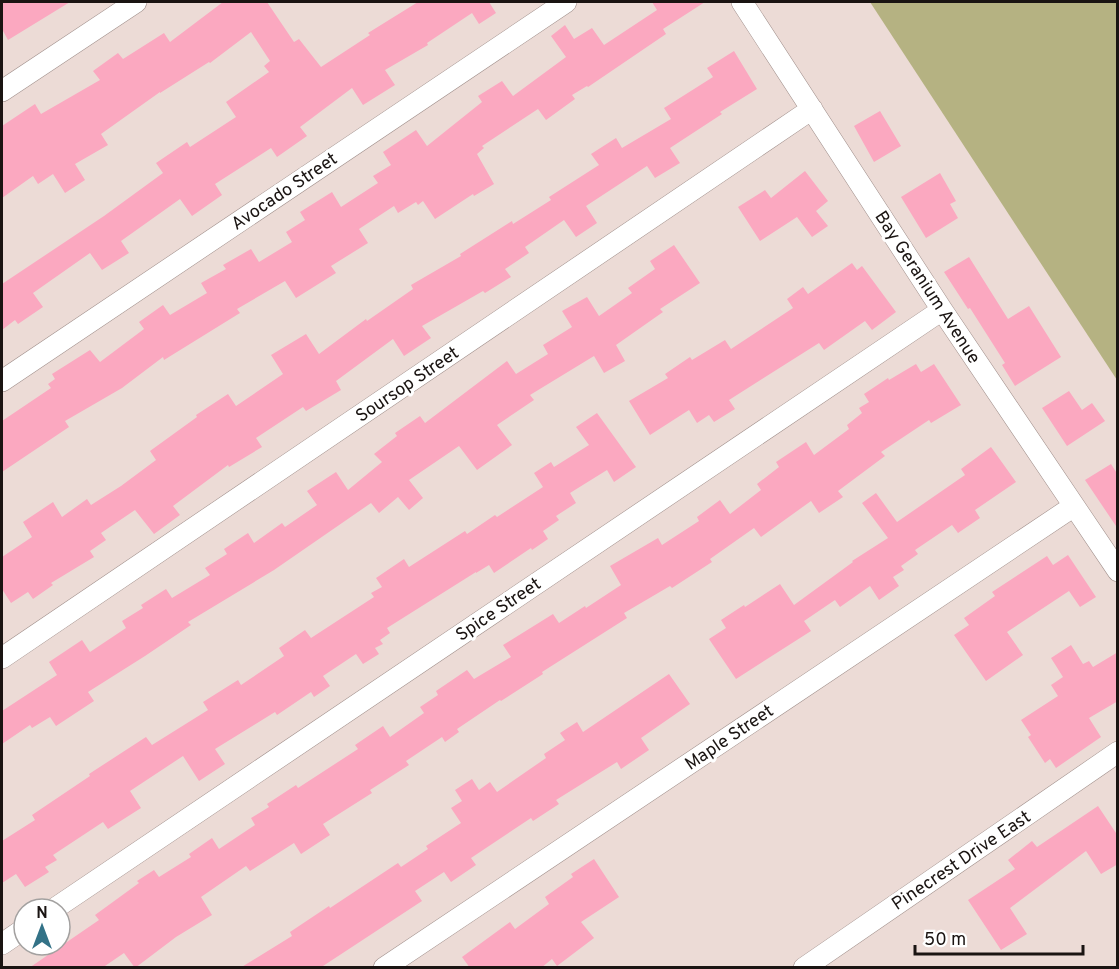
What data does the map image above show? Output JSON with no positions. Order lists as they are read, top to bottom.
{
  "streets": {
    "street": [
      "Avocado Street",
      "Bay Geranium Avenue",
      "Soursop Street",
      "Spice Street",
      "Maple Street",
      "Pinecrest Drive East"
    ]
  },
  "crossings": [
    ["Bay Geranium Avenue", "Soursop Street"],
    ["Bay Geranium Avenue", "Spice Street"],
    ["Bay Geranium Avenue", "Maple Street"]
  ],
  "scale_bar": "50 m",
  "north": "top"
}
